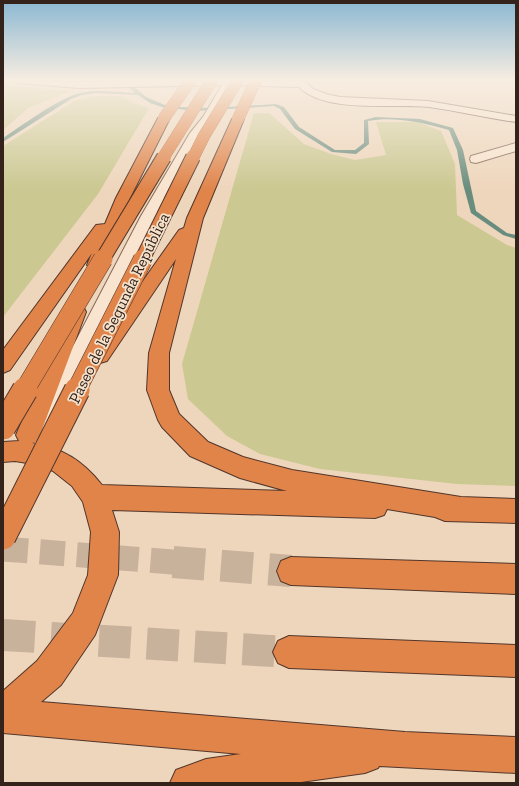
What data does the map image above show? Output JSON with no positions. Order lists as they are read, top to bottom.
{
  "streets": {
    "highway": ["Paseo de la Segunda República"]
  }
}
